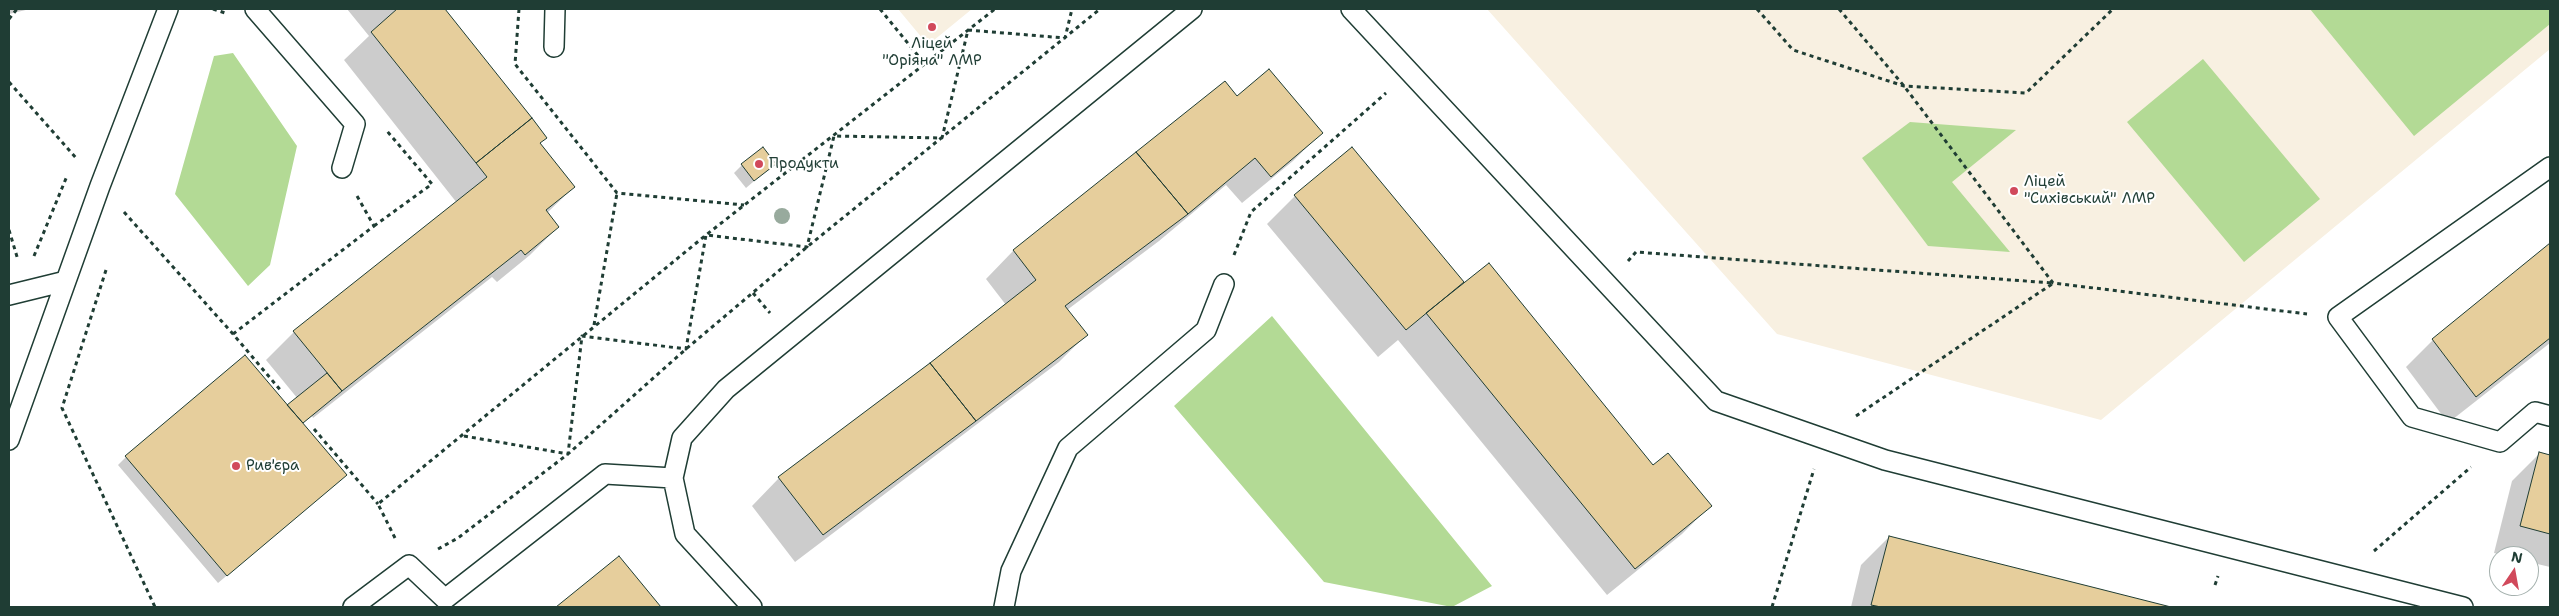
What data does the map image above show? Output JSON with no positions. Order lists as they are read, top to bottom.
{
  "places": [
    "Ліцей \"Оріяна\" ЛМР",
    "Продукти",
    "Ліцей \"Сихівський\" ЛМР",
    "Рив'єра"
  ],
  "north": "top"
}
